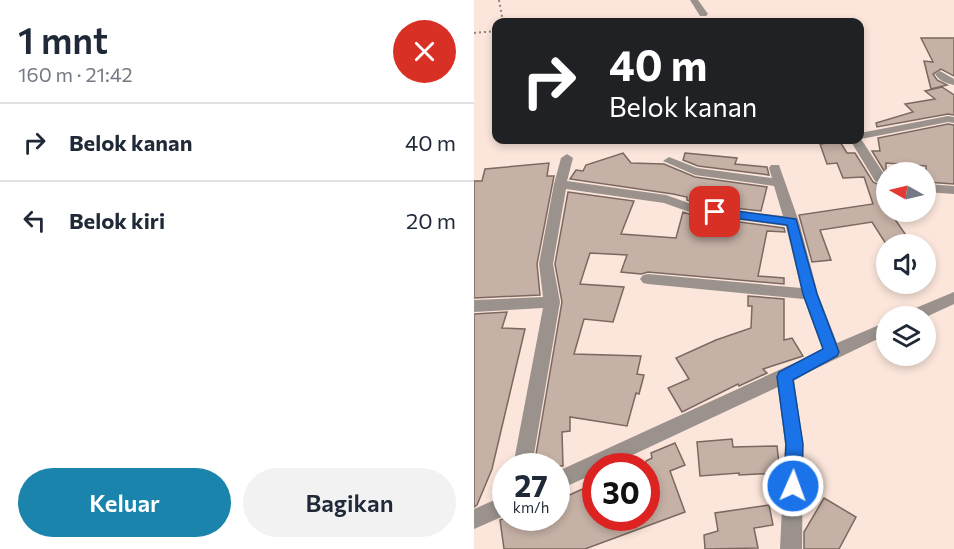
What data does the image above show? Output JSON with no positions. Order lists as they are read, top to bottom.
{
  "north": "left",
  "page": {
    "heading": ["1 mnt", "160 m · 21:42"],
    "turn": ["40 m", "Belok kanan"],
    "list": [
      {
        "name": "Belok kanan",
        "value": "40 m"
      },
      {
        "name": "Belok kiri",
        "value": "20 m"
      }
    ],
    "speed": "27 km/h",
    "limit": "30",
    "buttons": ["Keluar", "Bagikan"]
  }
}
